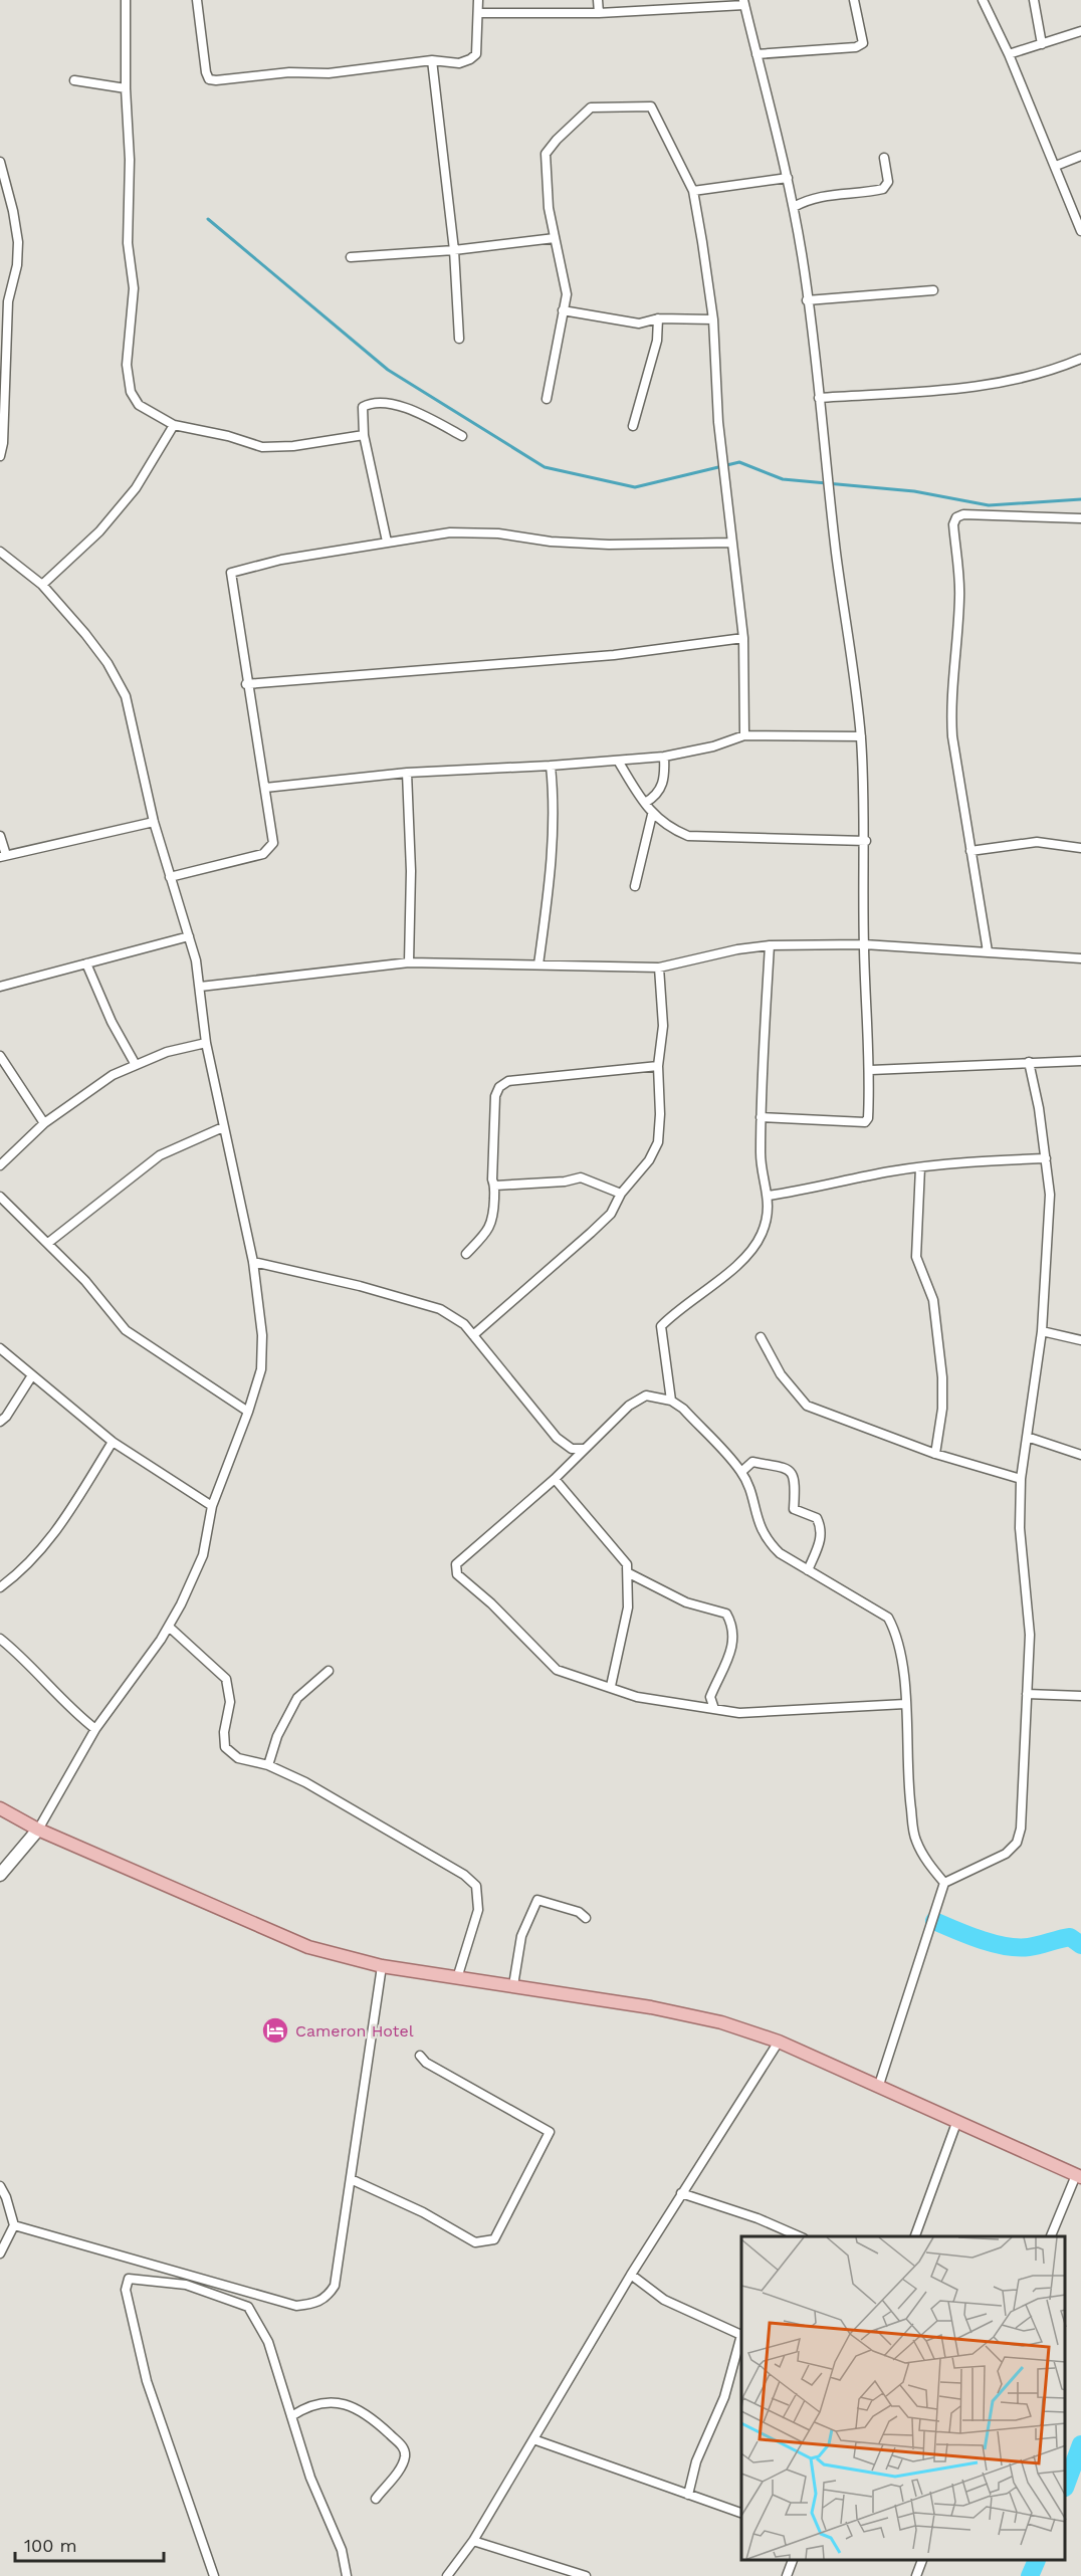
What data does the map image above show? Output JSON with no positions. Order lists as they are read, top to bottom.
{
  "places": {
    "hotel": ["Cameron Hotel"]
  },
  "scale_bar": "100 m"
}
